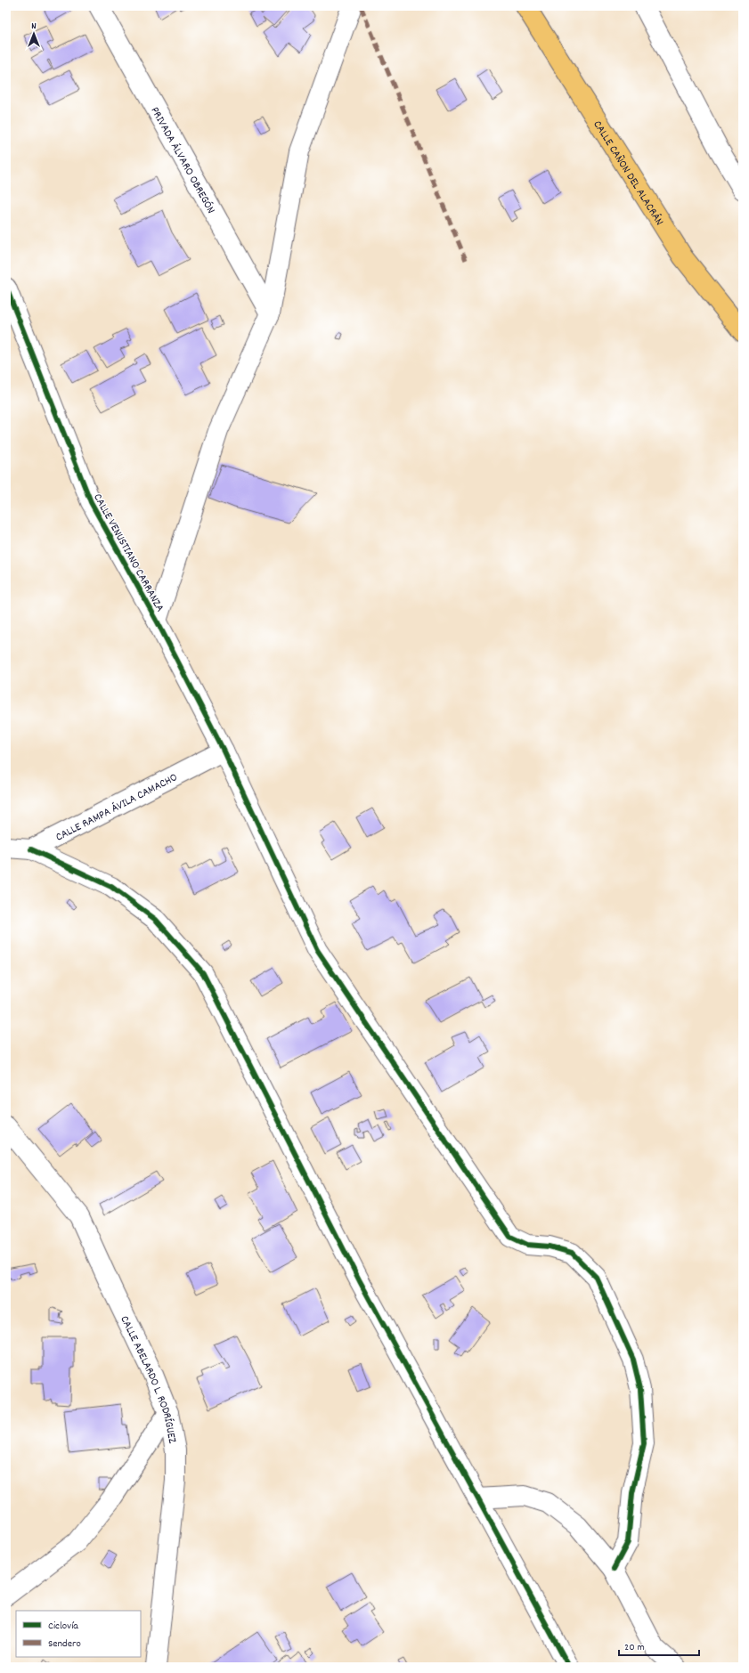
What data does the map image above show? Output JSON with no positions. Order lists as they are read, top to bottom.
{
  "streets": {
    "main road": ["CALLE CAÑON DEL ALACRÁN"],
    "street": [
      "PRIVADA ÁLVARO OBREGÓN",
      "CALLE VENUSTIANO CARRANZA",
      "CALLE RAMPA ÁVILA CAMACHO",
      "CALLE ABELARDO L. RODRÍGUEZ"
    ]
  },
  "crossings": [
    ["CALLE VENUSTIANO CARRANZA", "CALLE RAMPA ÁVILA CAMACHO"]
  ],
  "legend": ["Ciclovía", "Sendero"],
  "scale_bar": "20 m",
  "north": "top"
}
